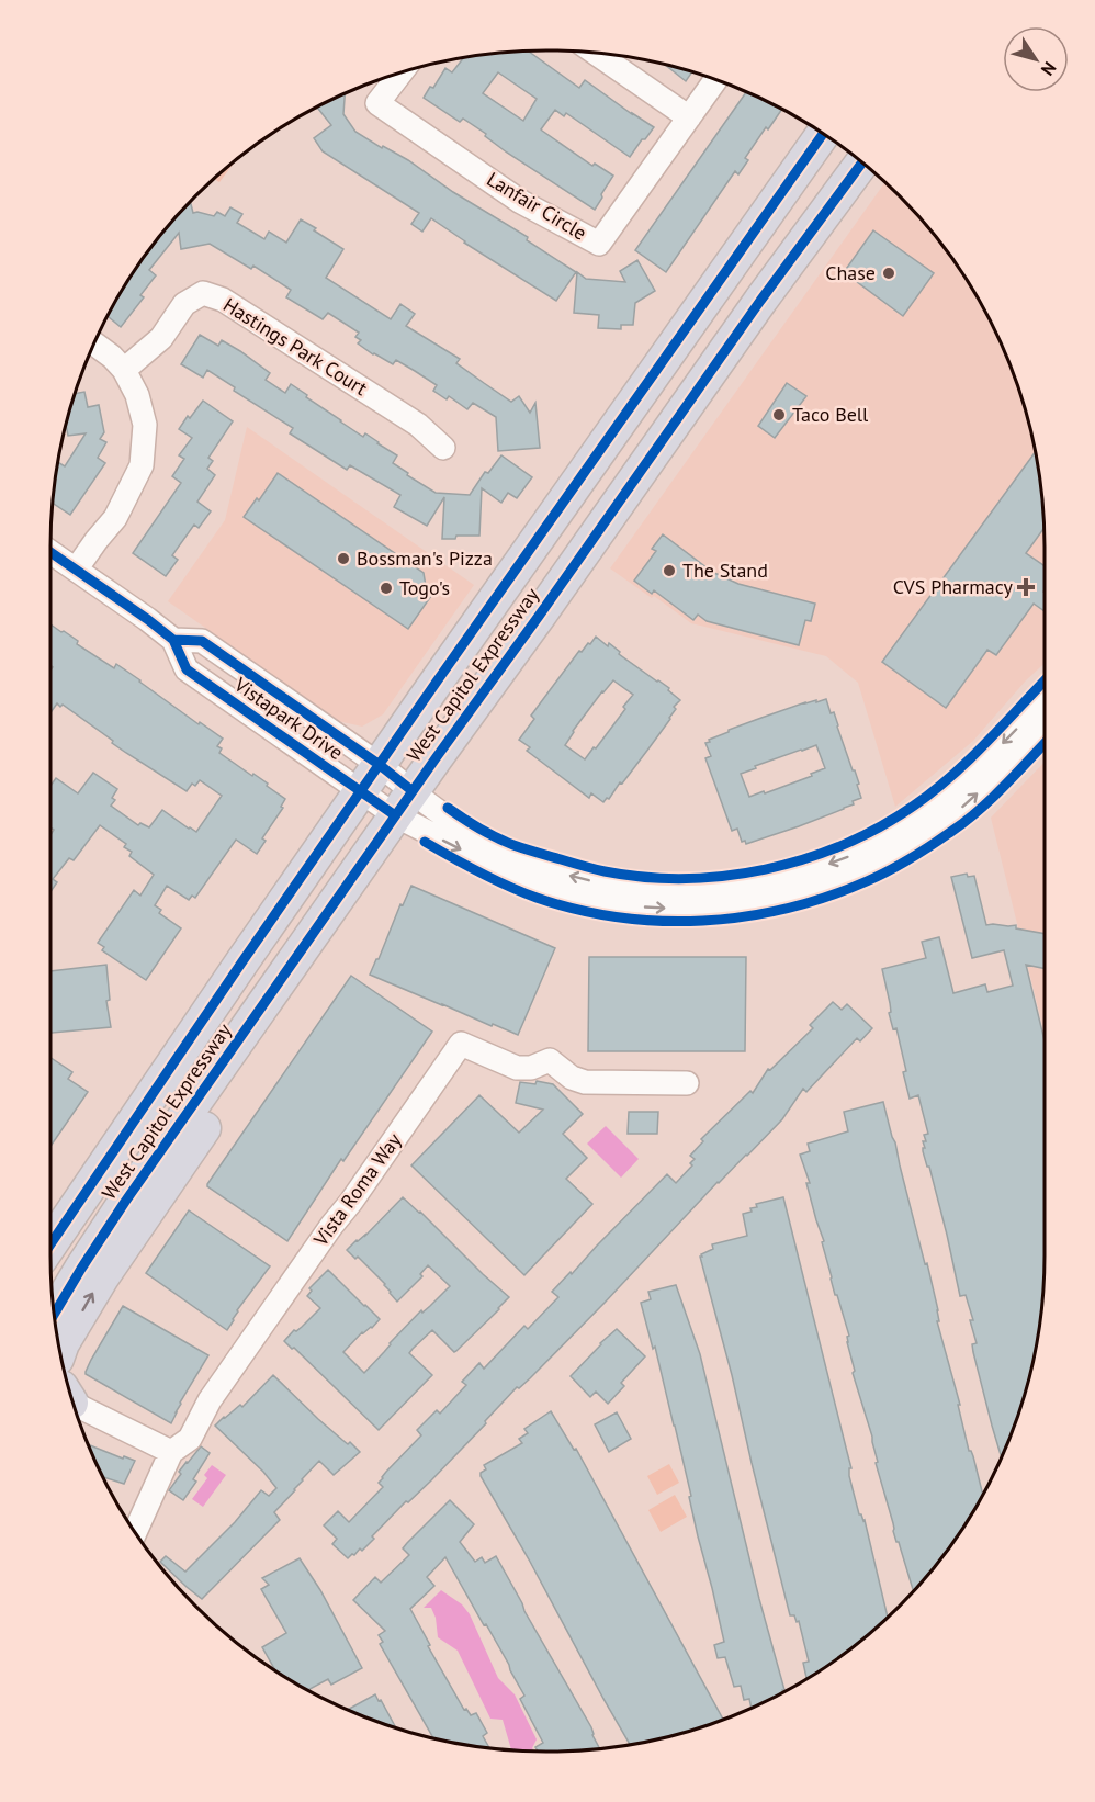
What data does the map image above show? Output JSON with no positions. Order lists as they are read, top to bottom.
{
  "streets": {
    "highway": ["West Capitol Expressway"],
    "street": [
      "Lanfair Circle",
      "Hastings Park Court",
      "Vistapark Drive",
      "Vista Roma Way"
    ]
  },
  "crossings": [
    ["West Capitol Expressway", "Vistapark Drive"]
  ],
  "places": {
    "other": [
      "Chase",
      "Taco Bell",
      "Bossman's Pizza",
      "The Stand",
      "Togo's"
    ],
    "health": ["CVS Pharmacy"]
  },
  "north": "bottom right"
}
